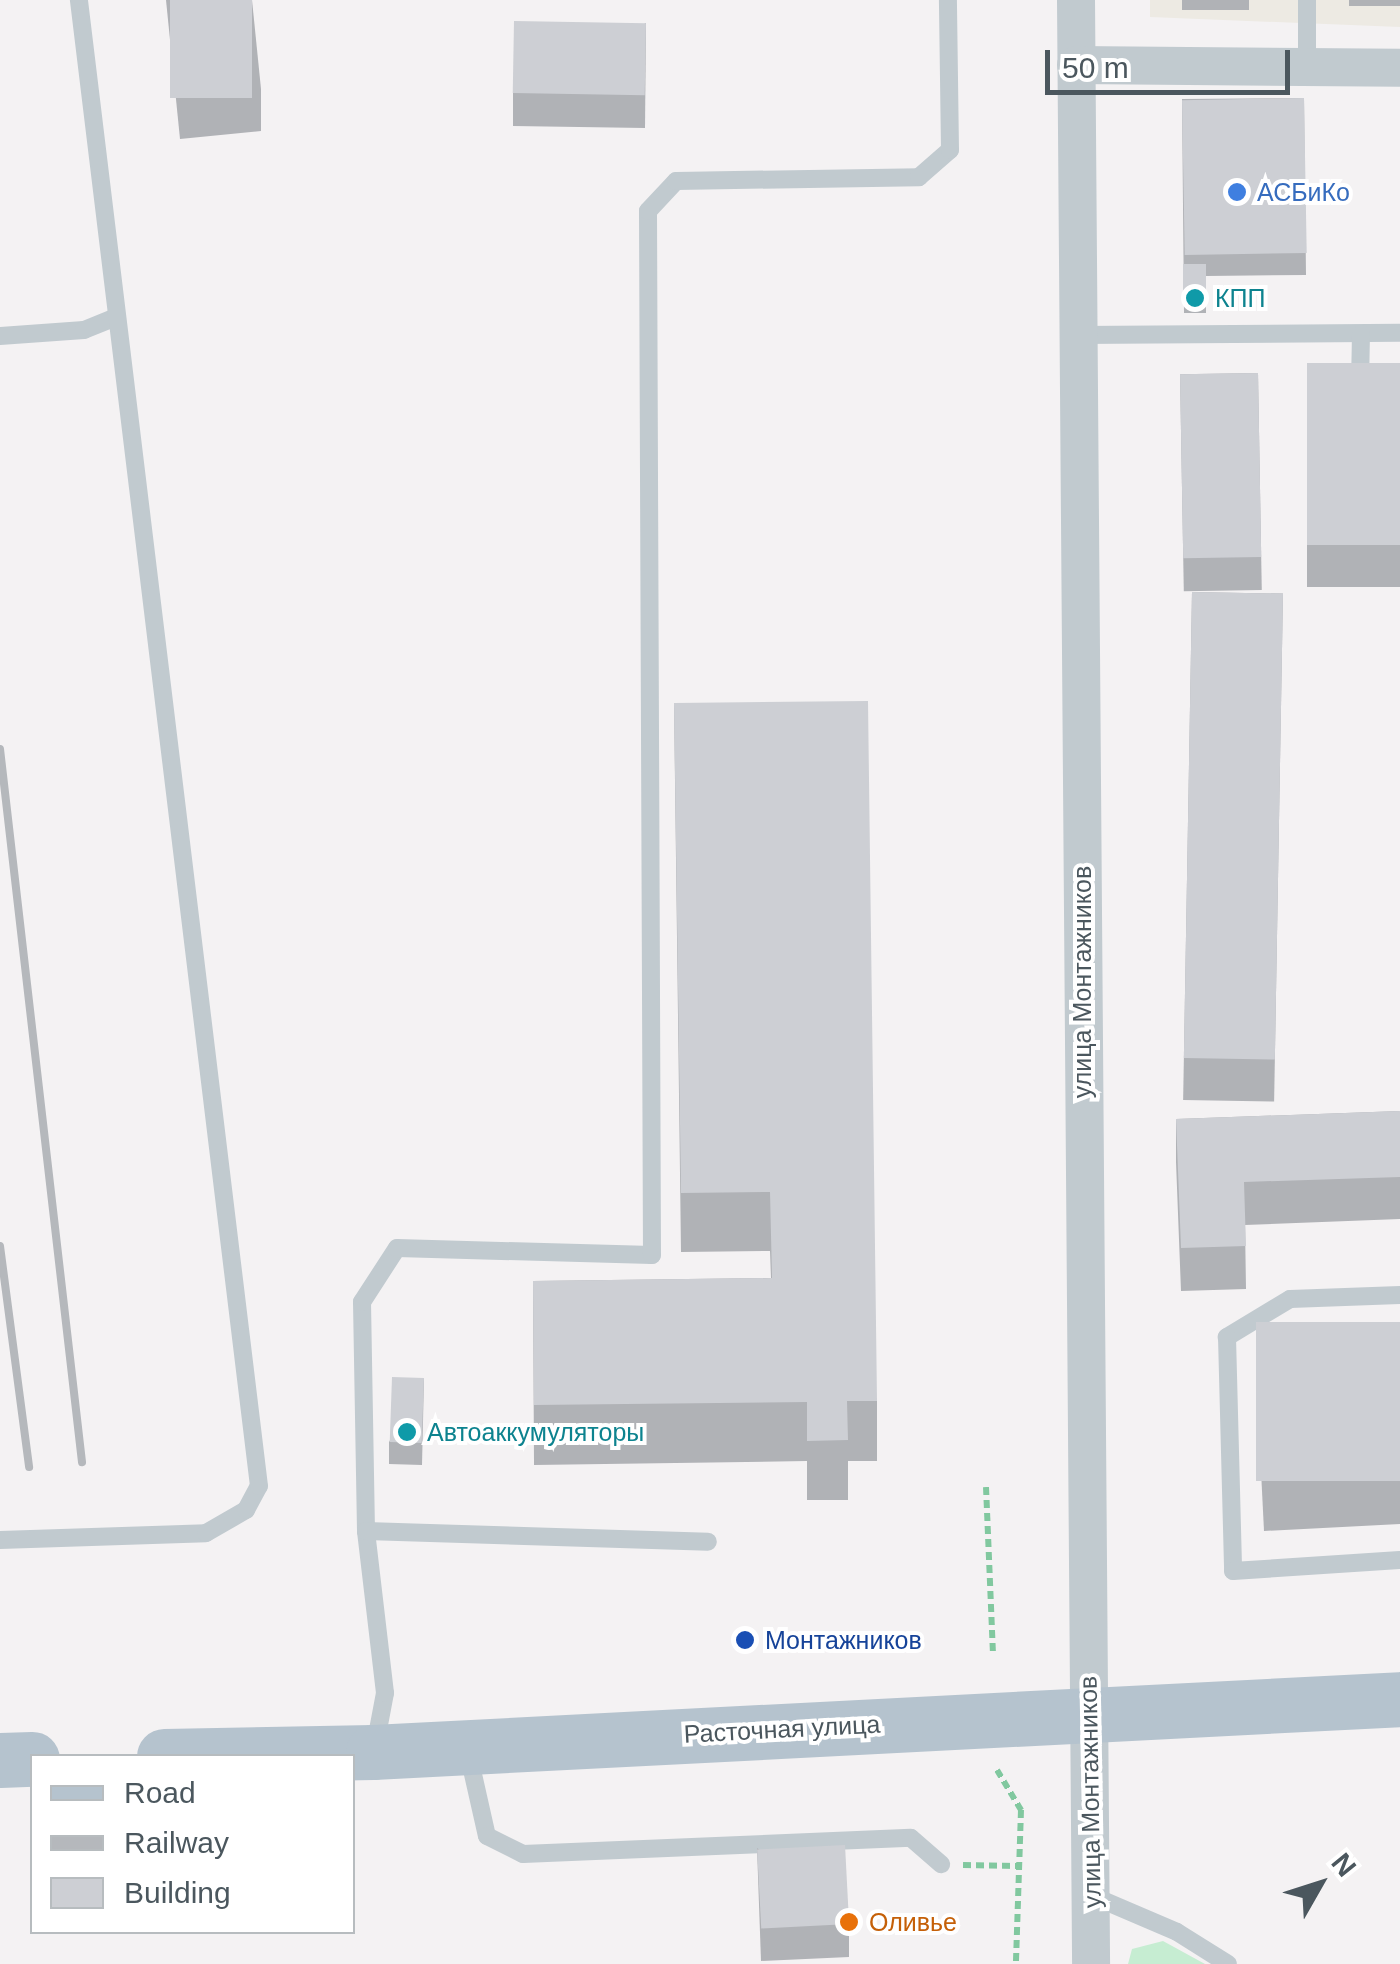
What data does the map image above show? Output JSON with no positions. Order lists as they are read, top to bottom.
{
  "streets": {
    "main road": ["Расточная улица"],
    "street": ["улица Монтажников"]
  },
  "crossings": [
    ["улица Монтажников", "Расточная улица"]
  ],
  "places": [
    "АСБиКо",
    "КПП",
    "Автоаккумуляторы",
    "Монтажников",
    "Оливье"
  ],
  "legend": ["Road", "Railway", "Building"],
  "scale_bar": "50 m",
  "north": "top right"
}
